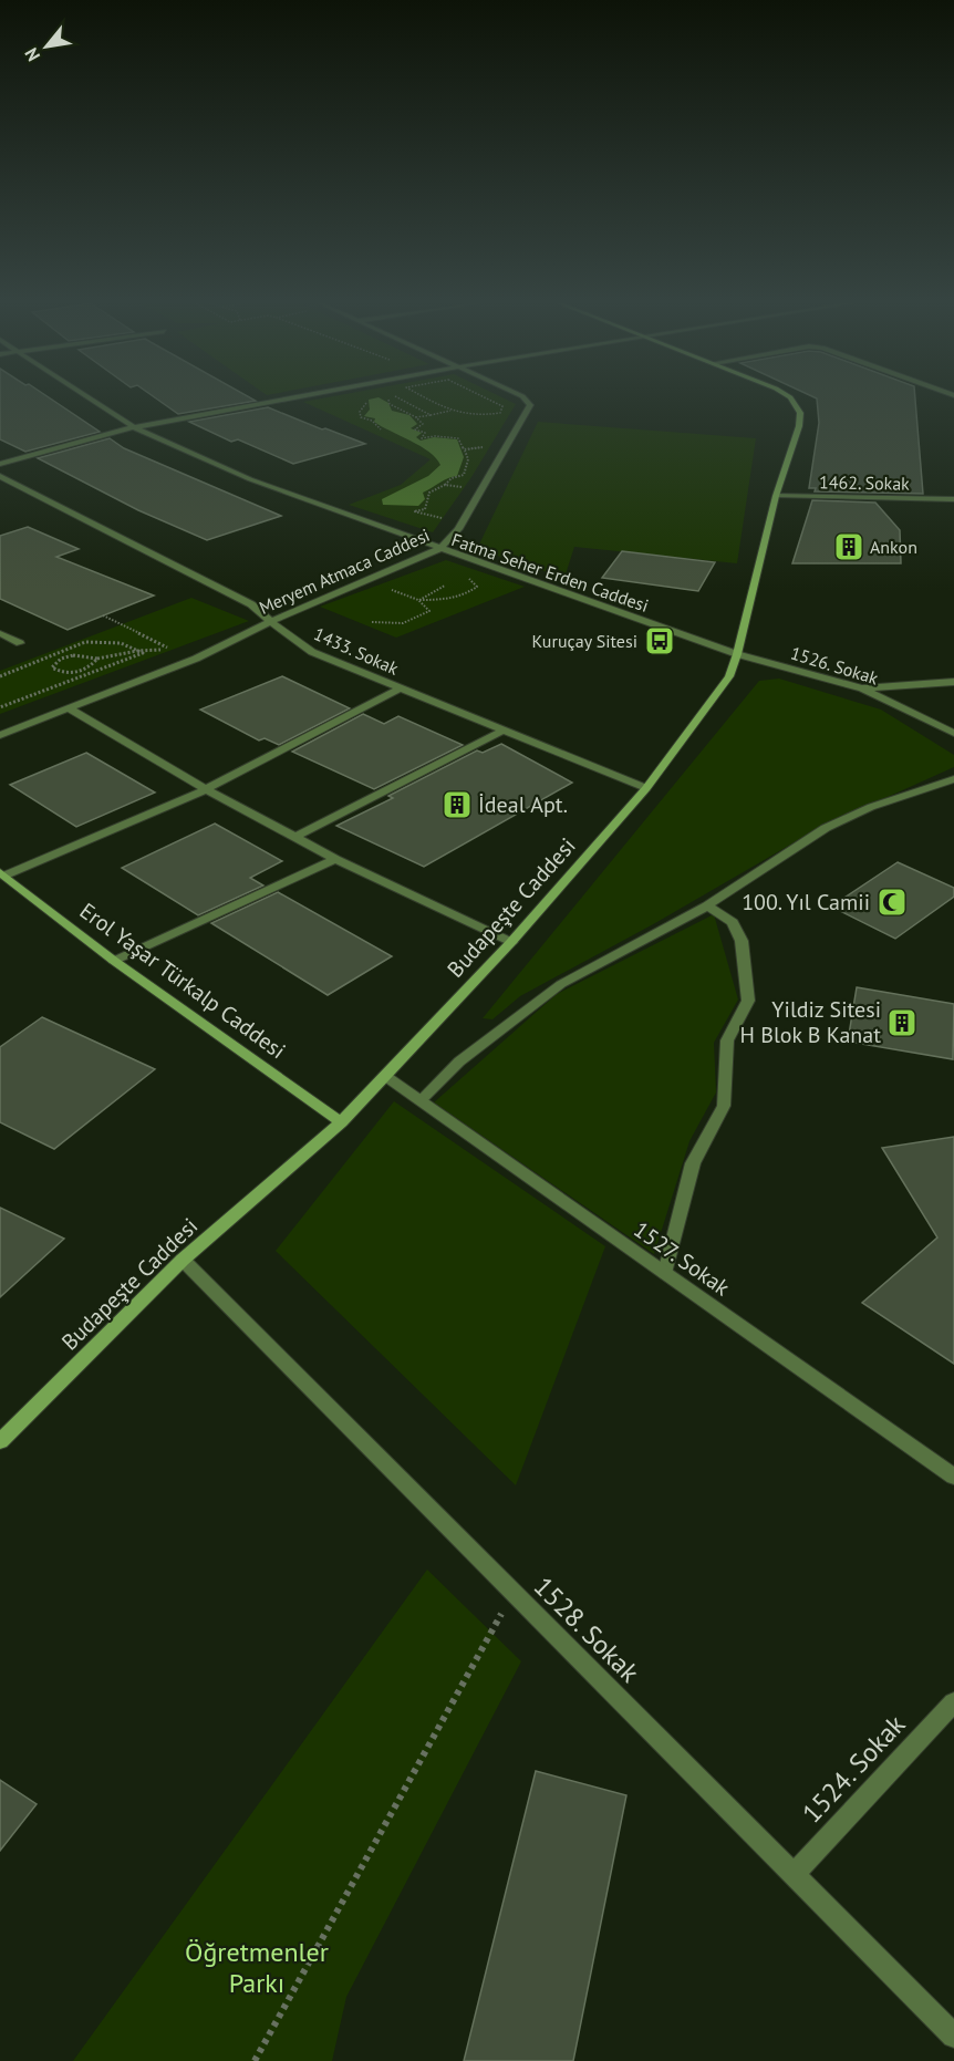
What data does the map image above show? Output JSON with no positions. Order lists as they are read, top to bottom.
{
  "streets": {
    "street": [
      "1462. Sokak",
      "Meryem Atmaca Caddesi",
      "Fatma Seher Erden Caddesi",
      "1433. Sokak",
      "1526. Sokak",
      "Budapeşte Caddesi",
      "Erol Yaşar Türkalp Caddesi",
      "1527. Sokak",
      "1528. Sokak",
      "1524. Sokak"
    ]
  },
  "crossings": [
    ["1462. Sokak", "Budapeşte Caddesi"],
    ["Meryem Atmaca Caddesi", "Fatma Seher Erden Caddesi"],
    ["Meryem Atmaca Caddesi", "1433. Sokak"],
    ["Fatma Seher Erden Caddesi", "1526. Sokak"],
    ["Fatma Seher Erden Caddesi", "Budapeşte Caddesi"],
    ["1433. Sokak", "Budapeşte Caddesi"],
    ["1526. Sokak", "Budapeşte Caddesi"],
    ["Budapeşte Caddesi", "Erol Yaşar Türkalp Caddesi"],
    ["Budapeşte Caddesi", "1527. Sokak"],
    ["Budapeşte Caddesi", "1528. Sokak"],
    ["1528. Sokak", "1524. Sokak"]
  ],
  "parks": ["Öğretmenler Parkı"],
  "places": {
    "building": ["Ankon", "İdeal Apt.", "Yildiz Sitesi H Blok B Kanat"],
    "bus stop": ["Kuruçay Sitesi"],
    "mosque": ["100. Yıl Camii"]
  },
  "north": "bottom left"
}
